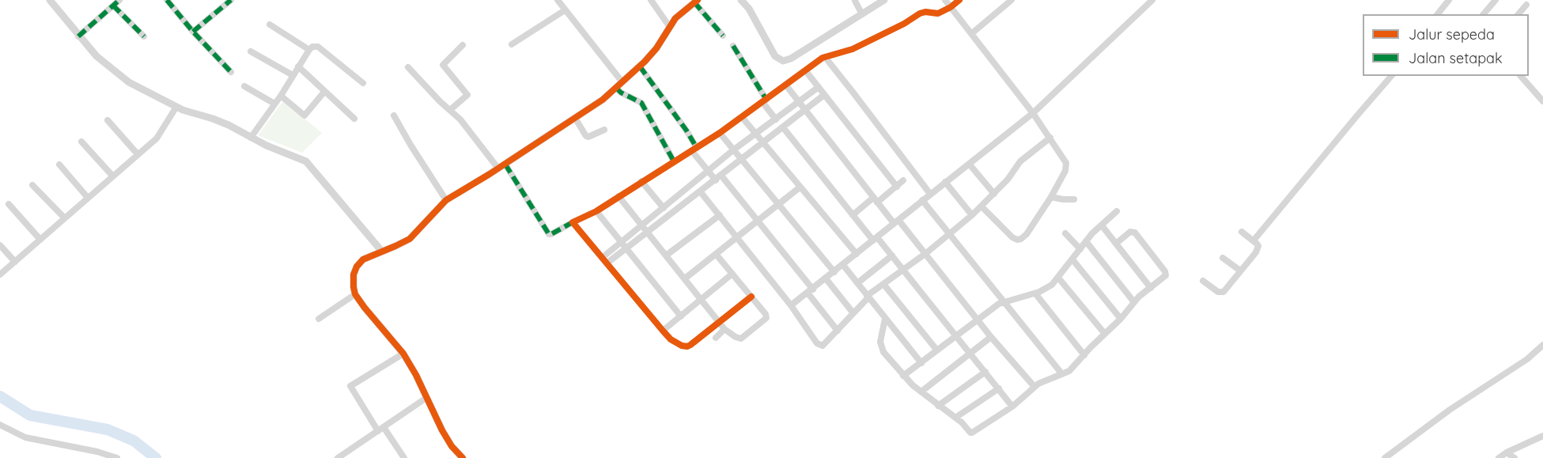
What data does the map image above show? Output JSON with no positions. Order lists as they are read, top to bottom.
{
  "legend": ["Jalur sepeda", "Jalan setapak"]
}
